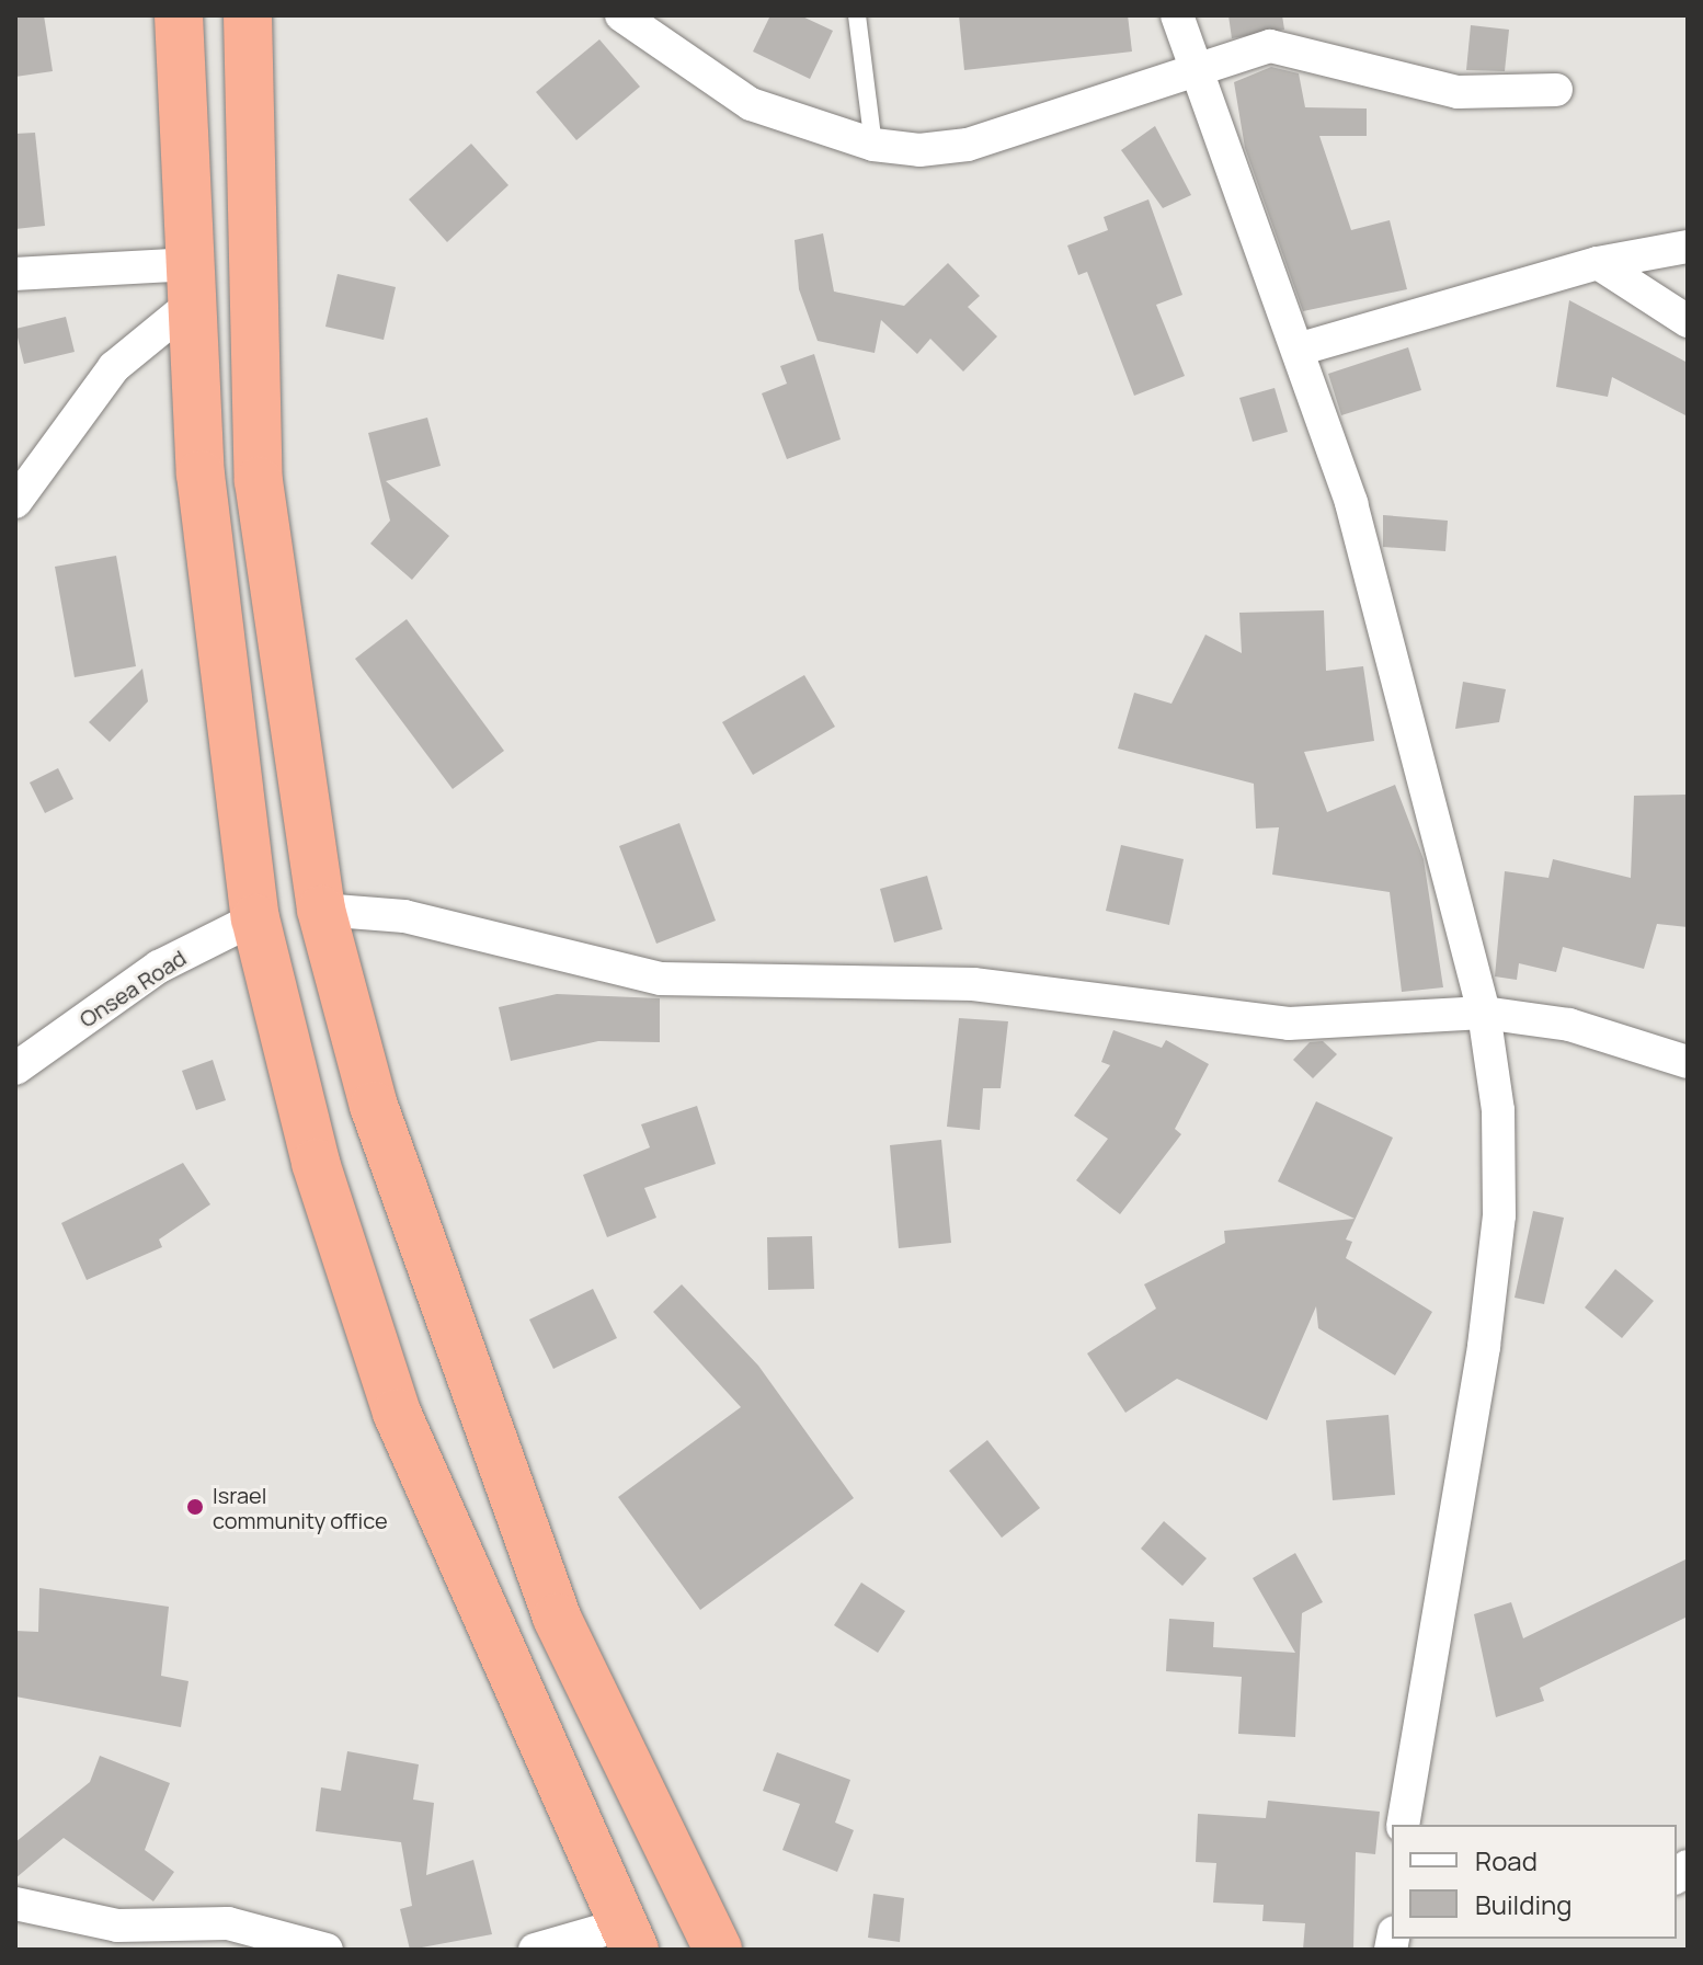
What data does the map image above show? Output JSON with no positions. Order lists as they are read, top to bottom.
{
  "streets": {
    "street": ["Onsea Road"]
  },
  "places": ["Israel community office"],
  "legend": ["Road", "Building"]
}
